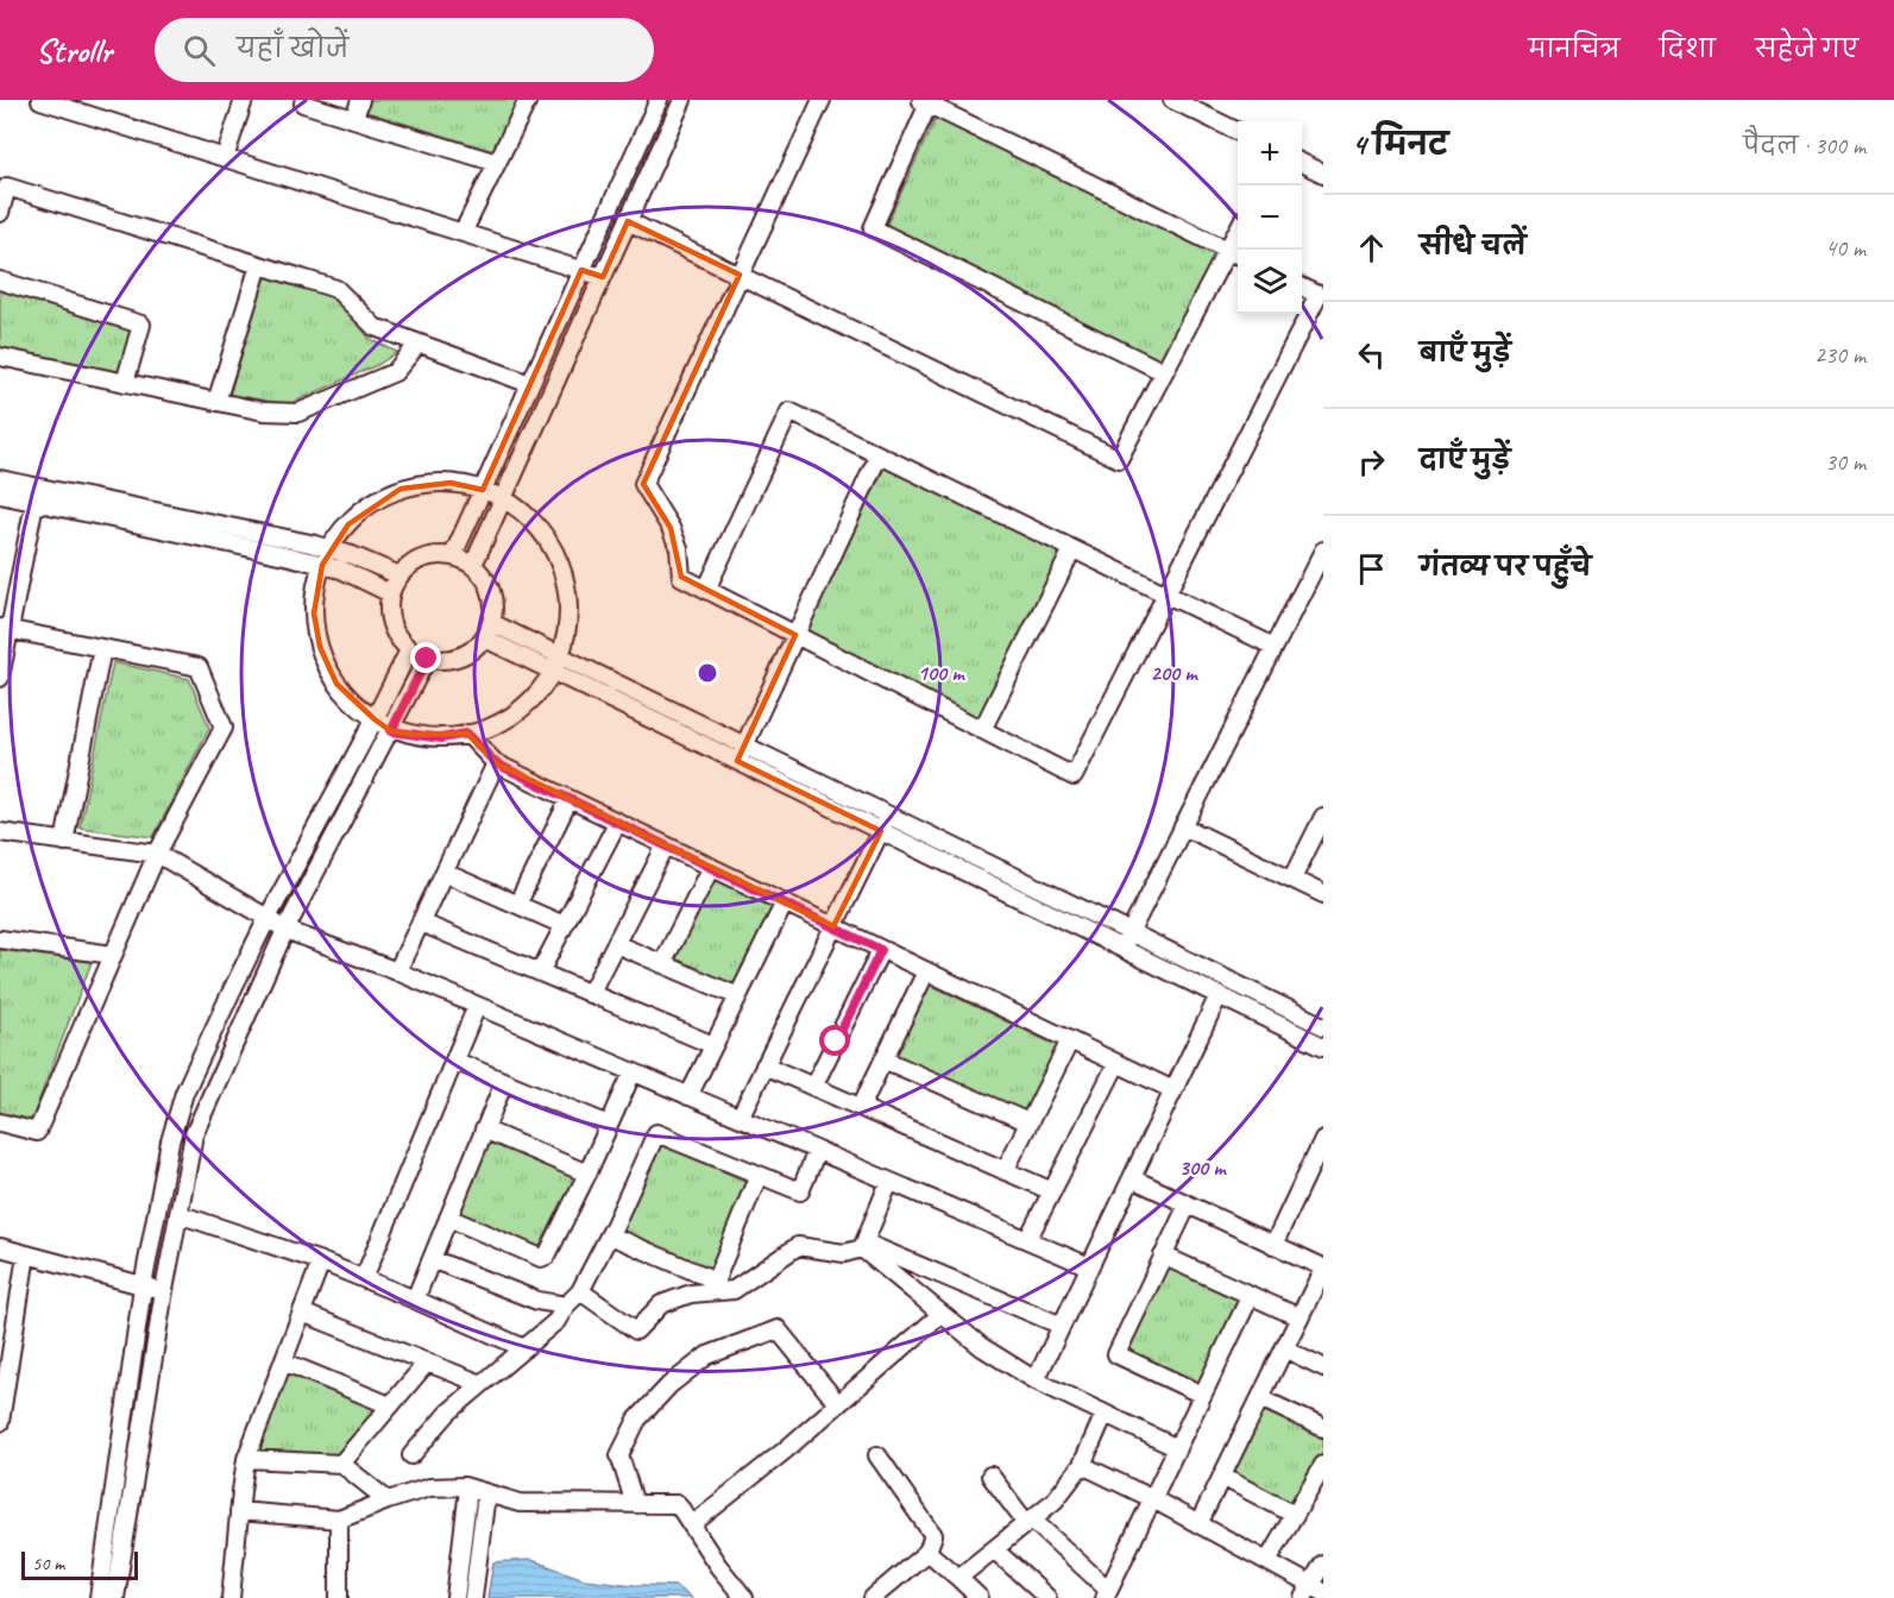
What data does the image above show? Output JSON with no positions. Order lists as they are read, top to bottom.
{
  "scale_bar": "50 m",
  "page": {
    "header": "Strollr",
    "search": "यहाँ खोजें",
    "nav": ["मानचित्र", "दिशा", "सहेजे गए"],
    "heading": ["4 मिनट", "पैदल · 300 m"],
    "map_buttons": ["+", "−"],
    "list": [
      ["सीधे चलें", "40 m"],
      ["बाएँ मुड़ें", "230 m"],
      ["दाएँ मुड़ें", "30 m"],
      "गंतव्य पर पहुँचे"
    ],
    "scale": "50 m"
  },
  "rings": ["100 m", "200 m", "300 m"]
}
